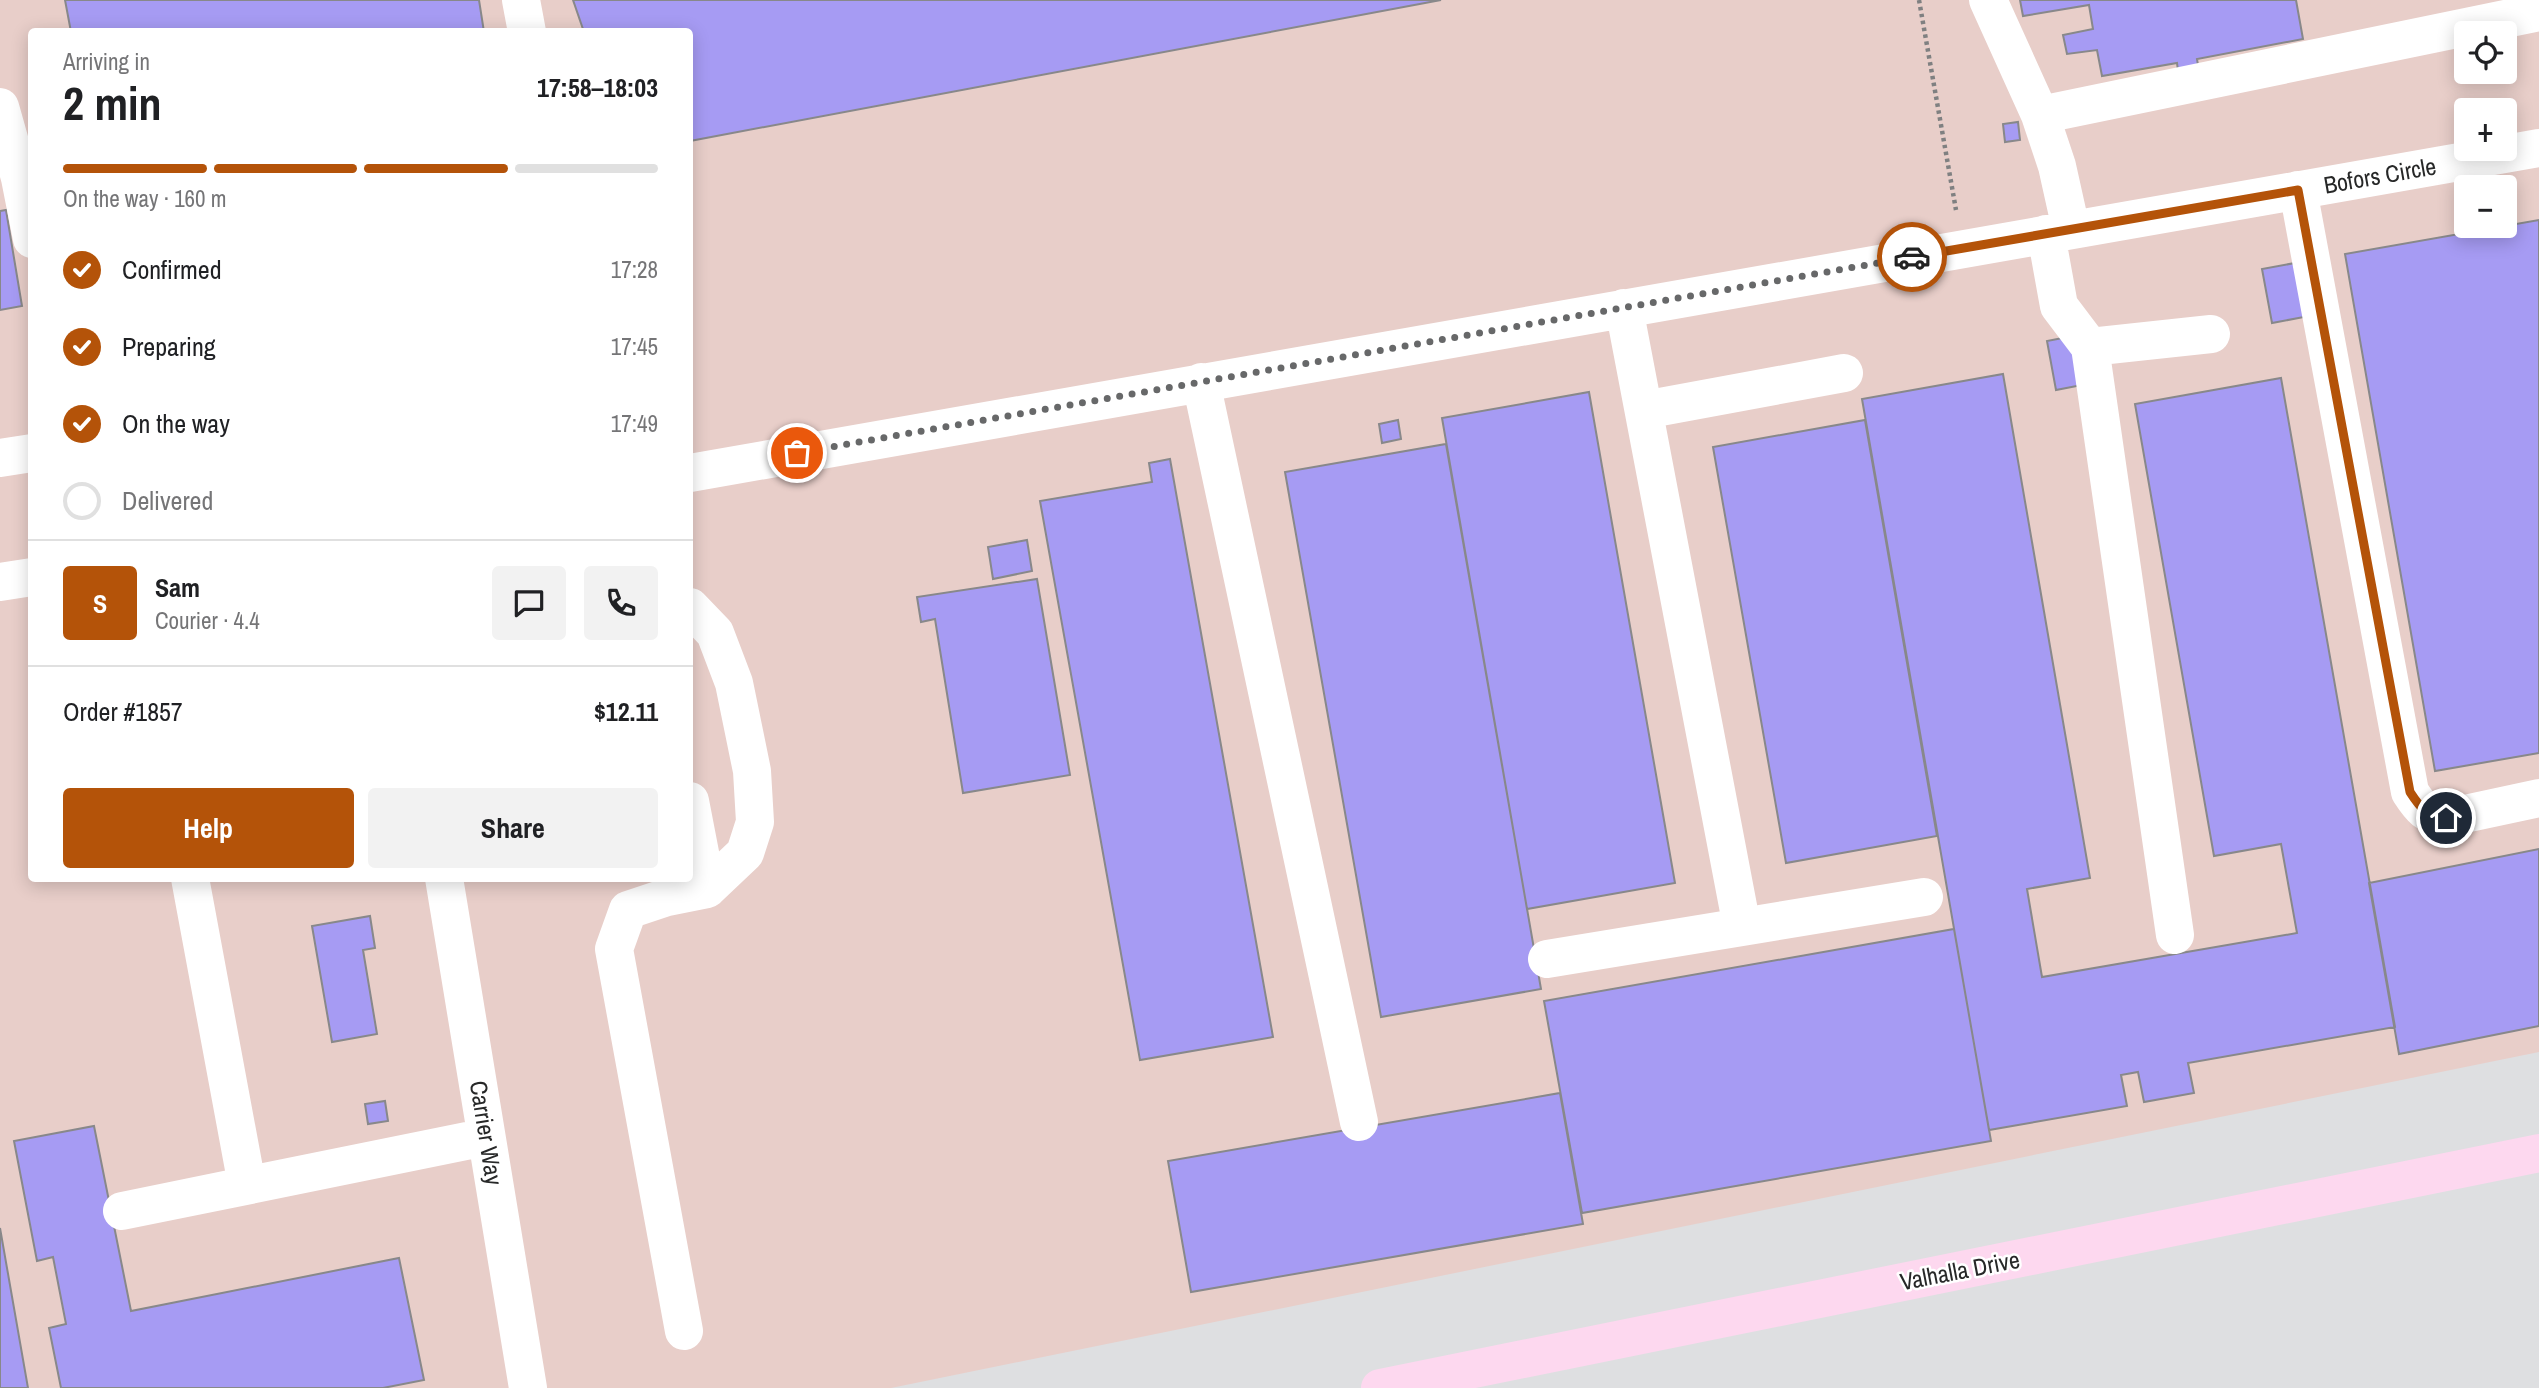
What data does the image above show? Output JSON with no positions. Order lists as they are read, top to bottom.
{
  "streets": {
    "main road": ["Valhalla Drive"],
    "street": ["Bofors Circle", "Carrier Way"]
  },
  "page": {
    "map_buttons": ["+", "−"],
    "heading": ["2 min", "Arriving in", "17:58–18:03"],
    "panel": [
      "Sam",
      "Courier · 4.4",
      "Order #1857",
      "$12.11"
    ],
    "bar": "On the way · 160 m",
    "list": [
      ["Confirmed", "17:28"],
      ["Preparing", "17:45"],
      ["On the way", "17:49"],
      "Delivered"
    ],
    "round": "S",
    "buttons": ["Help", "Share"]
  }
}
